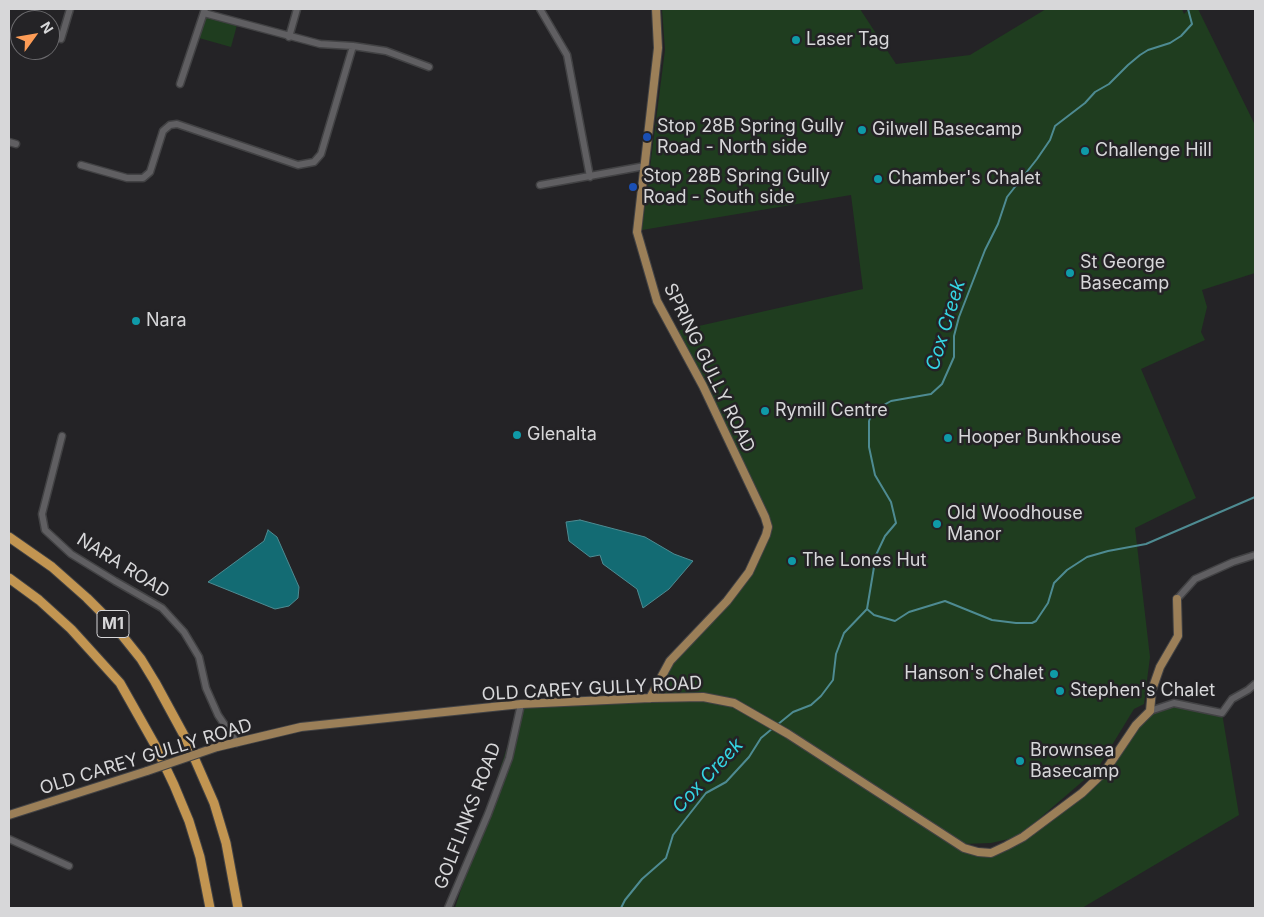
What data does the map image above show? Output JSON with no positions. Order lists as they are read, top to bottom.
{
  "streets": {
    "highway": ["M1"],
    "main road": ["SPRING GULLY ROAD", "OLD CAREY GULLY ROAD"],
    "street": ["NARA ROAD", "GOLFLINKS ROAD"]
  },
  "crossings": [
    ["SPRING GULLY ROAD", "OLD CAREY GULLY ROAD"],
    ["NARA ROAD", "OLD CAREY GULLY ROAD"],
    ["OLD CAREY GULLY ROAD", "GOLFLINKS ROAD"]
  ],
  "water": ["Cox Creek"],
  "places": [
    "Laser Tag",
    "Gilwell Basecamp",
    "Stop 28B Spring Gully Road - North side",
    "Challenge Hill",
    "Chamber's Chalet",
    "Stop 28B Spring Gully Road - South side",
    "St George Basecamp",
    "Nara",
    "Rymill Centre",
    "Glenalta",
    "Hooper Bunkhouse",
    "Old Woodhouse Manor",
    "The Lones Hut",
    "Hanson's Chalet",
    "Stephen's Chalet",
    "Brownsea Basecamp"
  ],
  "north": "top right"
}
